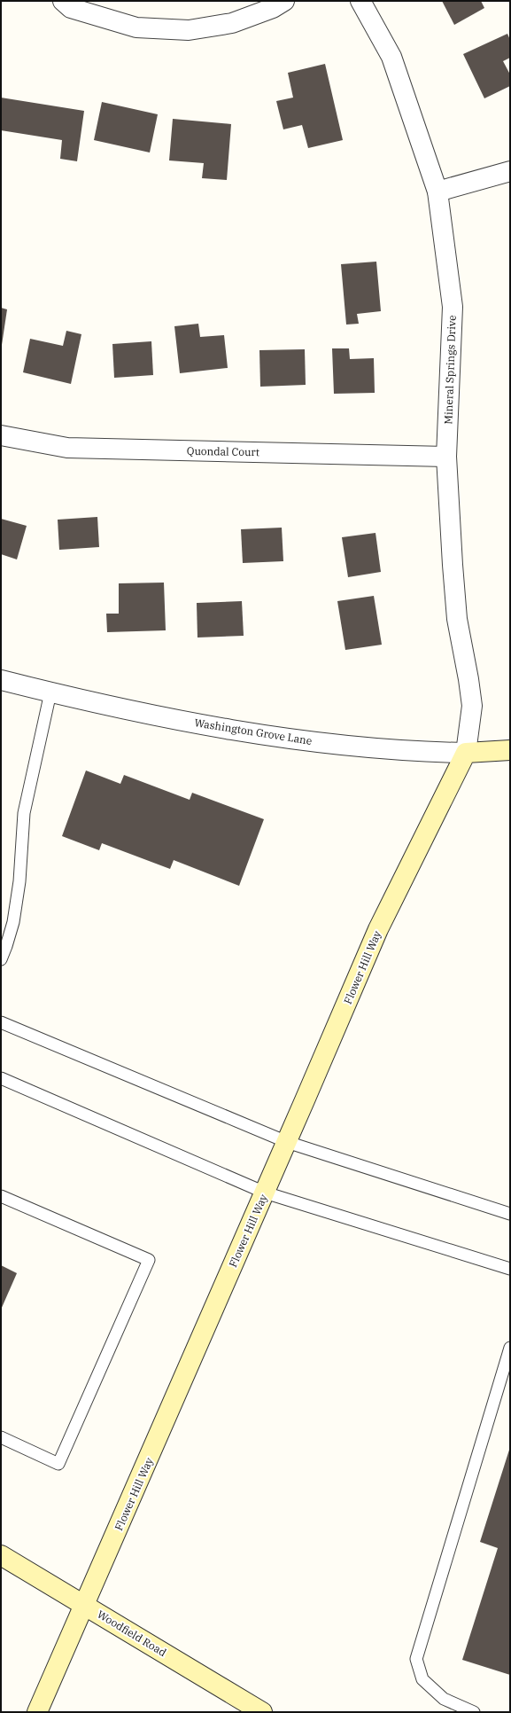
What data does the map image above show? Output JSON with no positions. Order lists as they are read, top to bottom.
{
  "streets": {
    "street": [
      "Mineral Springs Drive",
      "Quondal Court",
      "Washington Grove Lane",
      "Flower Hill Way",
      "Woodfield Road"
    ]
  },
  "crossings": [
    ["Mineral Springs Drive", "Quondal Court"],
    ["Mineral Springs Drive", "Washington Grove Lane"],
    ["Mineral Springs Drive", "Flower Hill Way"],
    ["Washington Grove Lane", "Flower Hill Way"],
    ["Flower Hill Way", "Woodfield Road"]
  ]
}
